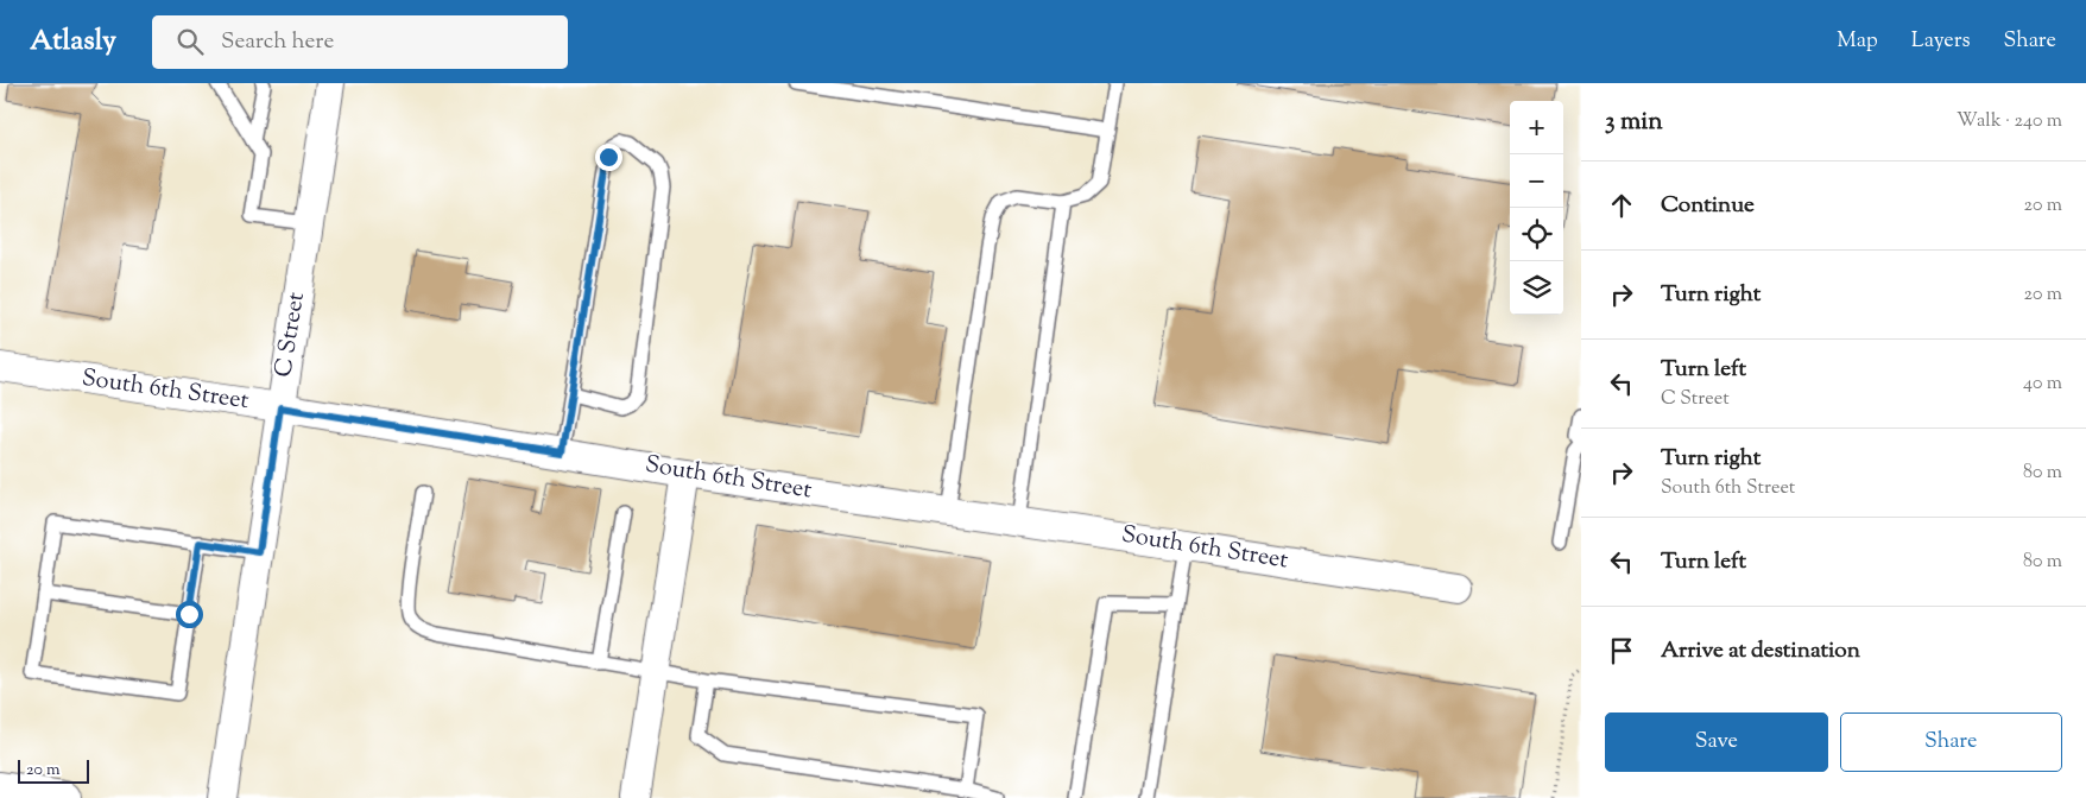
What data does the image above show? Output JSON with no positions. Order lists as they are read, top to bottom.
{
  "streets": {
    "street": ["C Street", "South 6th Street"]
  },
  "crossings": [
    ["C Street", "South 6th Street"]
  ],
  "scale_bar": "20 m",
  "page": {
    "header": "Atlasly",
    "search": "Search here",
    "nav": ["Map", "Layers", "Share"],
    "heading": ["3 min", "Walk · 240 m"],
    "map_buttons": ["+", "−"],
    "list": [
      ["Continue", "20 m"],
      ["Turn right", "20 m"],
      ["Turn left", "C Street", "40 m"],
      ["Turn right", "South 6th Street", "80 m"],
      ["Turn left", "80 m"],
      "Arrive at destination"
    ],
    "buttons": ["Save", "Share"],
    "scale": "20 m"
  }
}
